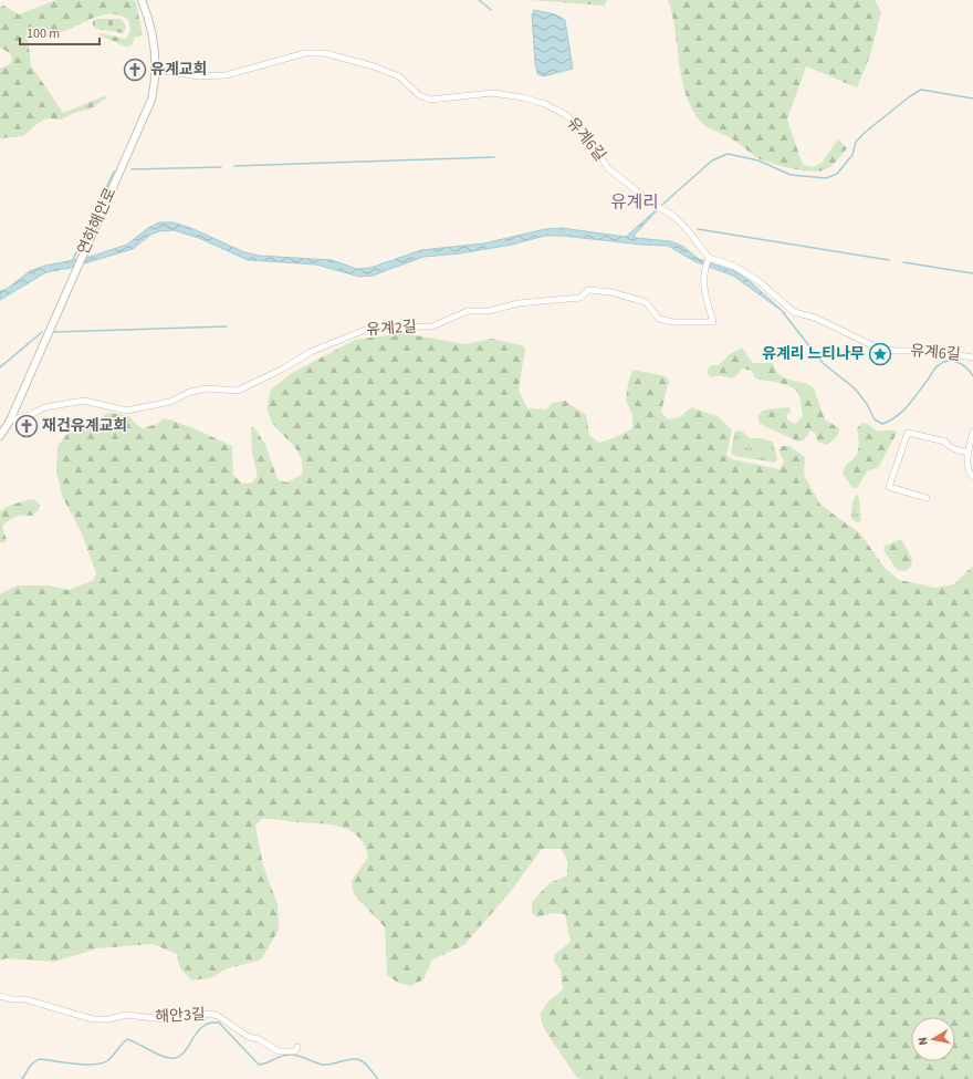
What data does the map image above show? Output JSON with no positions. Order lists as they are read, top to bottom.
{
  "streets": {
    "street": [
      "유계6길",
      "연하해안로",
      "유계2길",
      "해안3길"
    ]
  },
  "crossings": [
    ["유계6길", "연하해안로"],
    ["유계6길", "유계2길"],
    ["연하해안로", "유계2길"]
  ],
  "districts": ["유계리"],
  "places": {
    "church": ["유계교회", "재건유계교회"],
    "place": ["유계리 느티나무"]
  },
  "scale_bar": "100 m",
  "north": "left"
}
